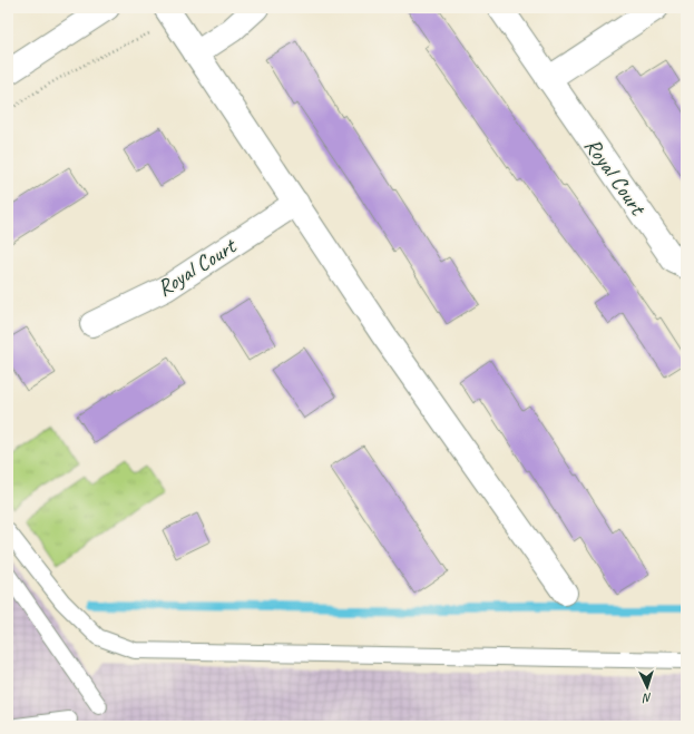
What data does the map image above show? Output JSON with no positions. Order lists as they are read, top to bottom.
{
  "streets": {
    "street": ["Royal Court"]
  },
  "north": "bottom"
}
